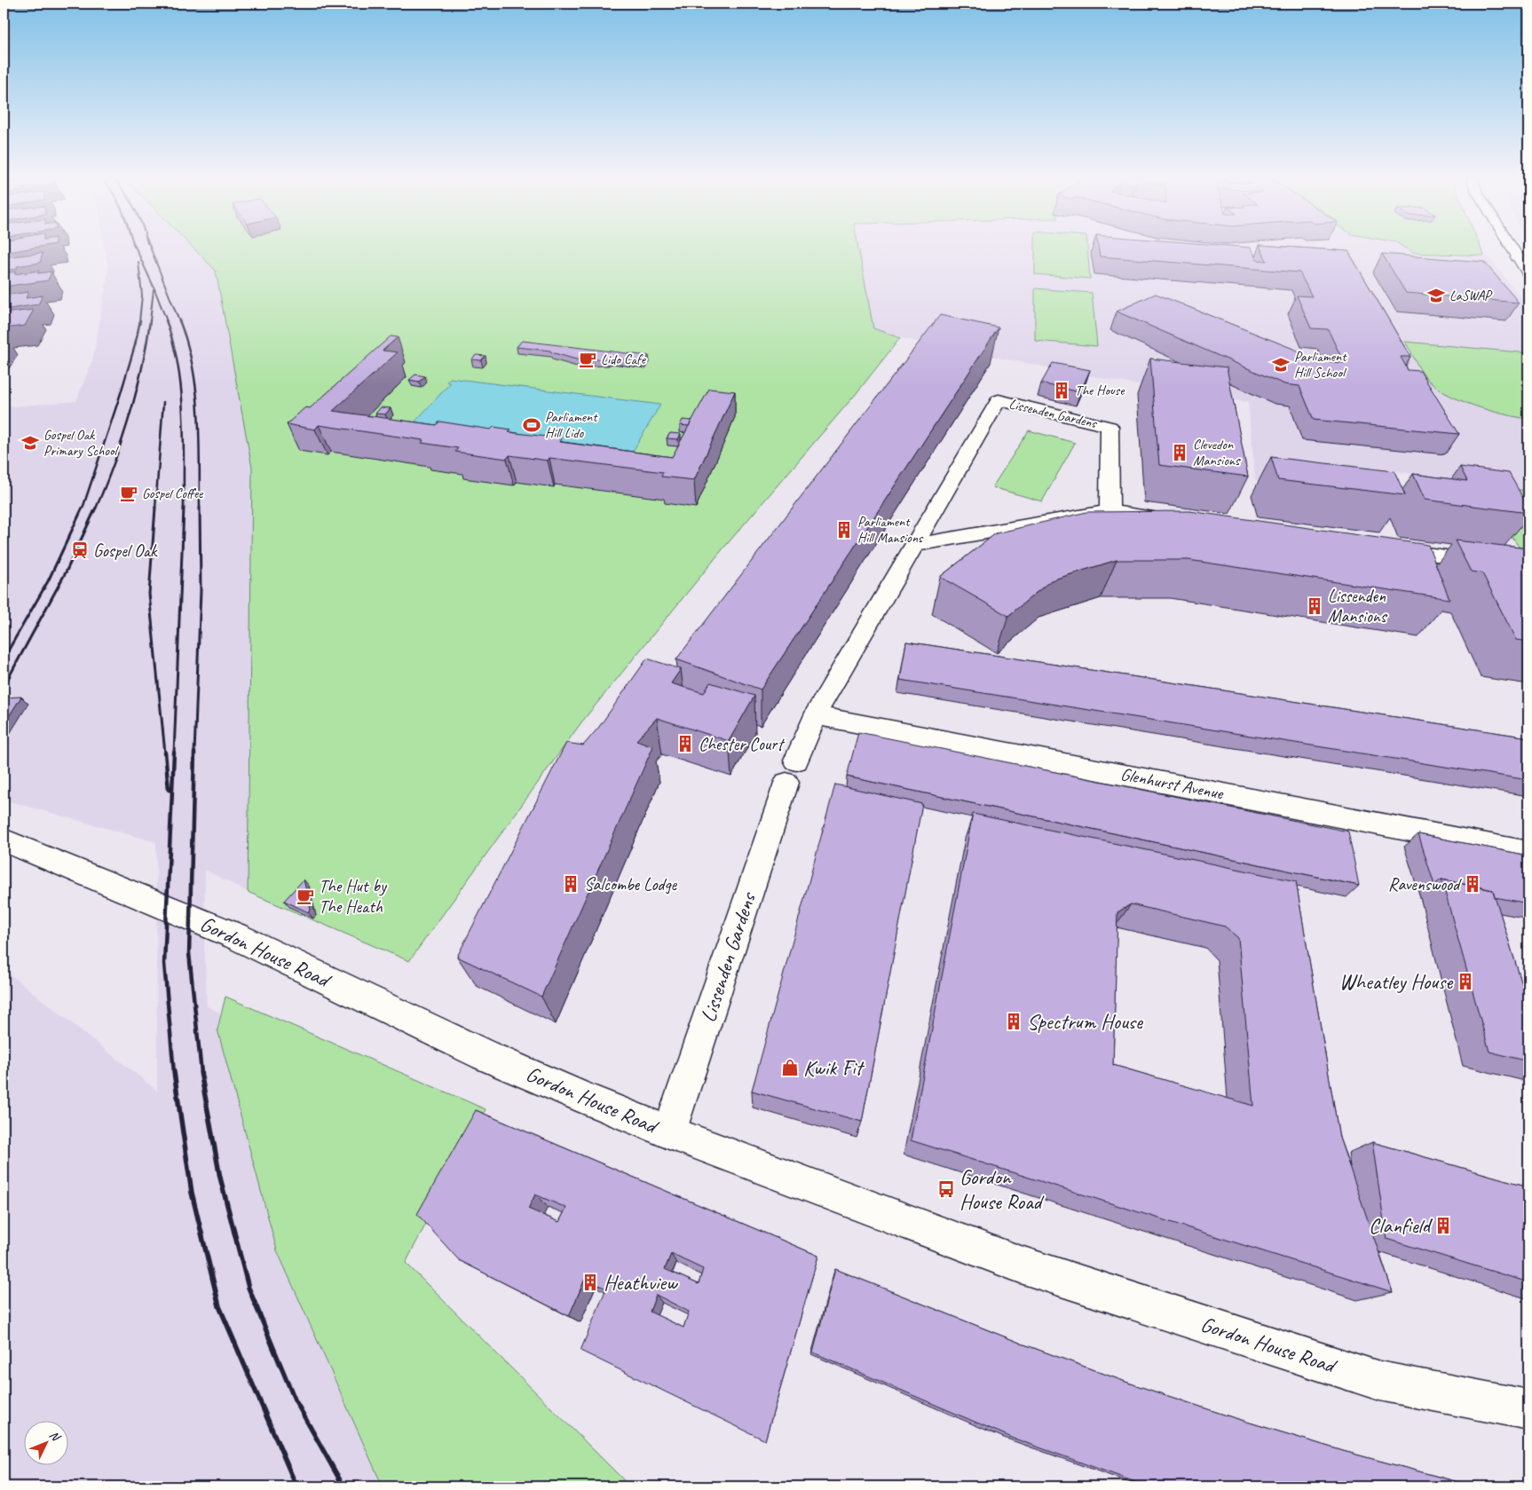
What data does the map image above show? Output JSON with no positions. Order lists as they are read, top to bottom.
{
  "streets": {
    "street": ["Lissenden Gardens", "Glenhurst Avenue", "Gordon House Road"]
  },
  "crossings": [
    ["Lissenden Gardens", "Glenhurst Avenue"],
    ["Lissenden Gardens", "Gordon House Road"]
  ],
  "places": {
    "school or university": ["LaSWAP", "Parliament Hill School", "Gospel Oak Primary School"],
    "cafe": ["Lido Cafe", "Gospel Coffee", "The Hut by The Heath"],
    "building": [
      "The House",
      "Clevedon Mansions",
      "Parliament Hill Mansions",
      "Lissenden Mansions",
      "Chester Court",
      "Salcombe Lodge",
      "Ravenswood",
      "Wheatley House",
      "Spectrum House",
      "Clanfield",
      "Heathview"
    ],
    "sports": ["Parliament Hill Lido"],
    "station": ["Gospel Oak"],
    "shop": ["Kwik Fit"],
    "bus stop": ["Gordon House Road"]
  },
  "north": "top right"
}
